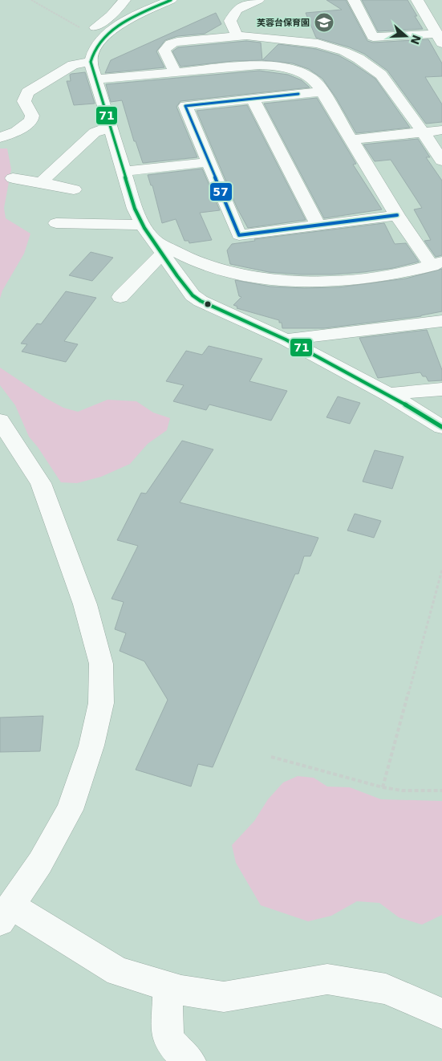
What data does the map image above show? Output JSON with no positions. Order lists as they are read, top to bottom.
{
  "places": {
    "school or university": ["芙蓉台保育園"]
  },
  "lines": ["transit line 71", "transit line 57"],
  "north": "right"
}
